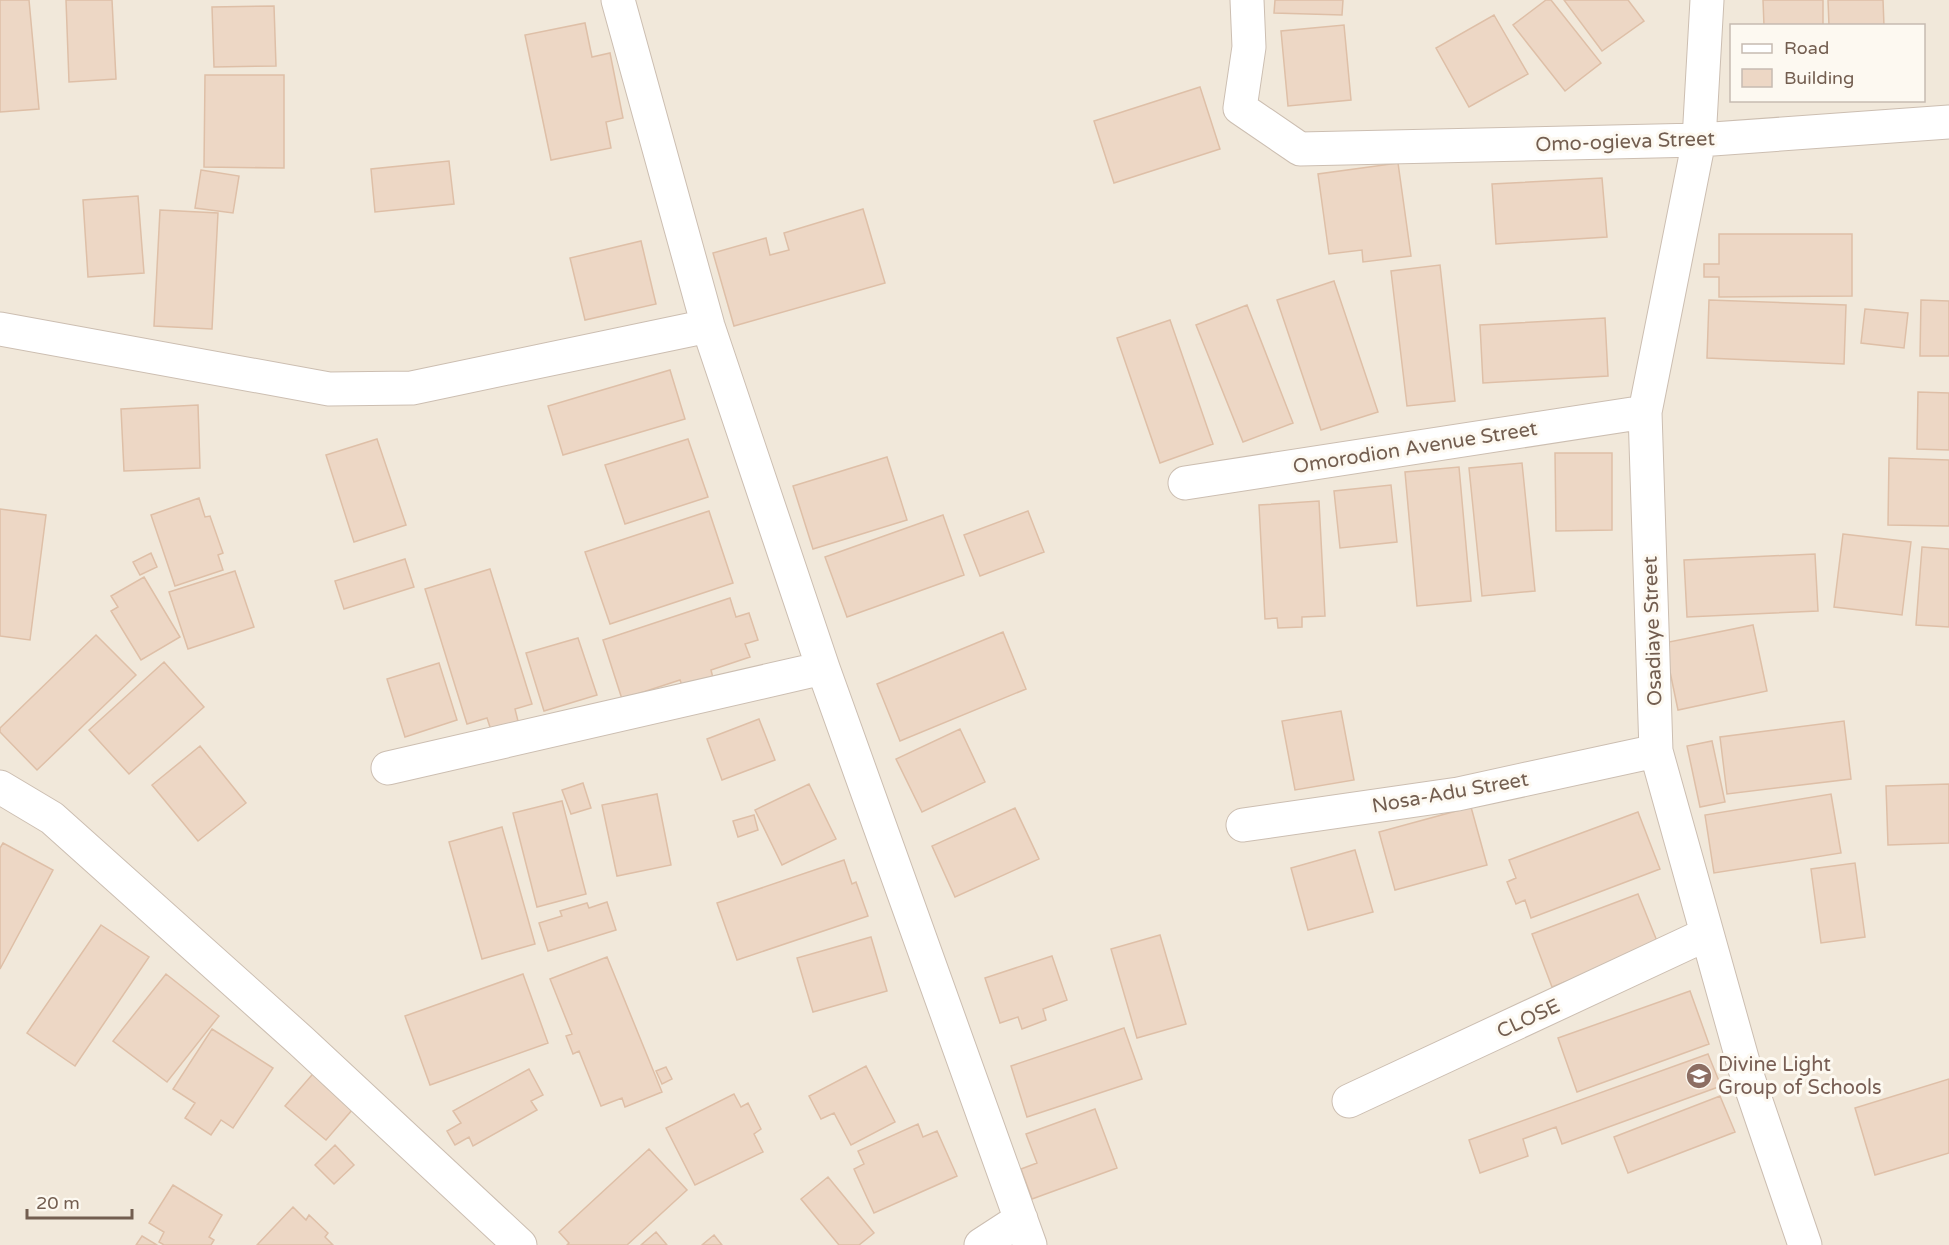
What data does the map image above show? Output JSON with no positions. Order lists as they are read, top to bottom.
{
  "streets": {
    "street": [
      "Omo-ogieva Street",
      "Omorodion Avenue Street",
      "Osadiaye Street",
      "Nosa-Adu Street",
      "CLOSE"
    ]
  },
  "crossings": [
    ["Omo-ogieva Street", "Osadiaye Street"],
    ["Omorodion Avenue Street", "Osadiaye Street"],
    ["Osadiaye Street", "Nosa-Adu Street"],
    ["Osadiaye Street", "CLOSE"]
  ],
  "places": {
    "school or university": ["Divine Light Group of Schools"]
  },
  "legend": ["Road", "Building"],
  "scale_bar": "20 m"
}
